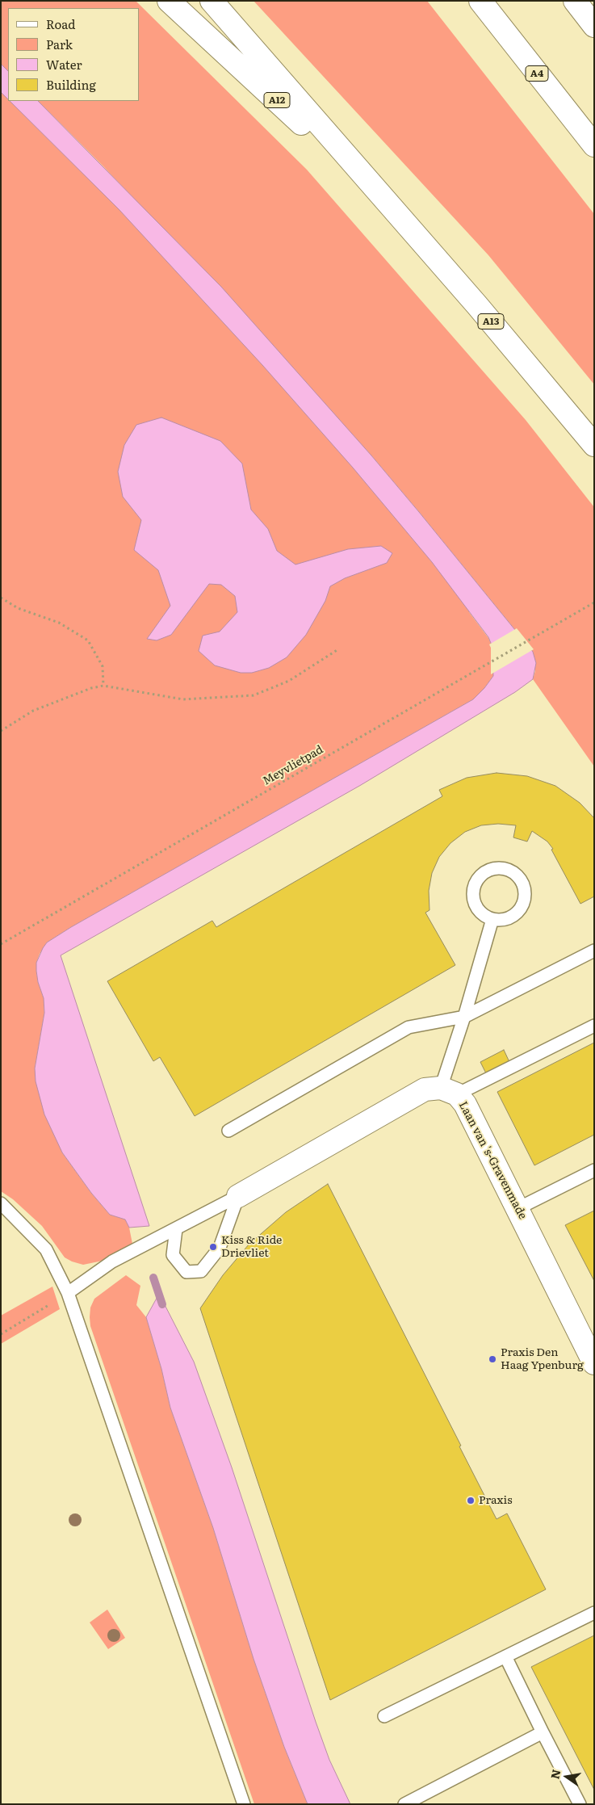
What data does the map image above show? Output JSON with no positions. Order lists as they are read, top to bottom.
{
  "streets": {
    "main road": [
      "A4",
      "A12",
      "A13",
      "Laan van 's-Gravenmade"
    ],
    "path": ["Meyvlietpad"]
  },
  "crossings": [
    ["A12", "A13"]
  ],
  "places": ["Kiss & Ride Drievliet", "Praxis Den Haag Ypenburg", "Praxis"],
  "legend": [
    "Road",
    "Park",
    "Water",
    "Building"
  ],
  "north": "left"
}
